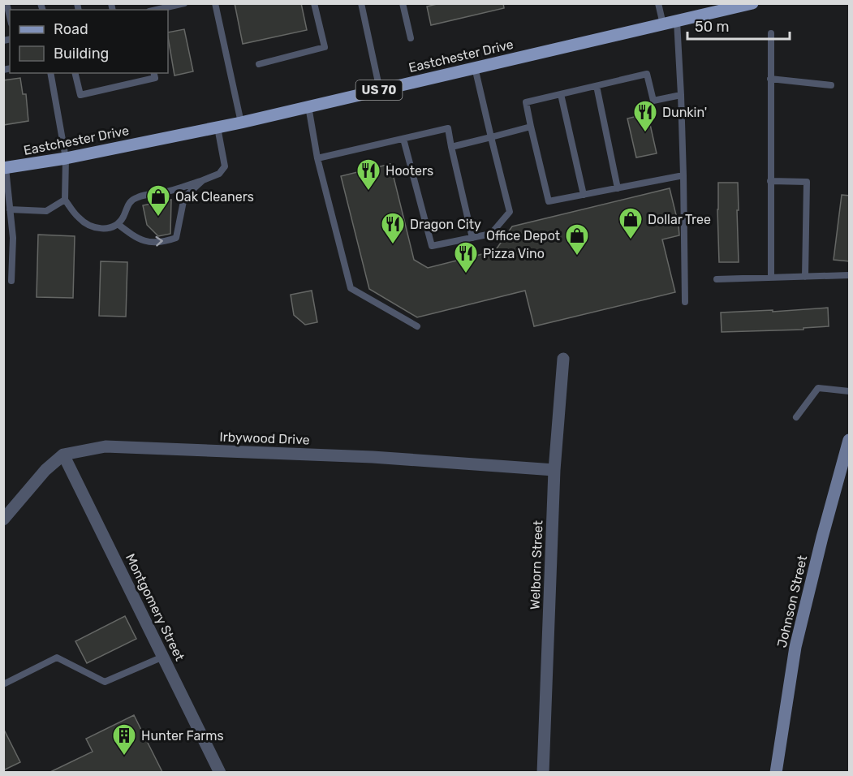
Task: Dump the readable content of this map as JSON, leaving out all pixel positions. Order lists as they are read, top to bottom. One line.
{"streets":{"main road":["Eastchester Drive","US 70"],"street":["Irbywood Drive","Welborn Street","Johnson Street","Montgomery Street"]},"crossings":[["Irbywood Drive","Welborn Street"],["Irbywood Drive","Montgomery Street"]],"places":{"restaurant":["Dunkin'","Hooters","Dragon City","Pizza Vino"],"shop":["Oak Cleaners","Dollar Tree","Office Depot"],"building":["Hunter Farms"]},"legend":["Road","Building"],"scale_bar":"50 m"}
